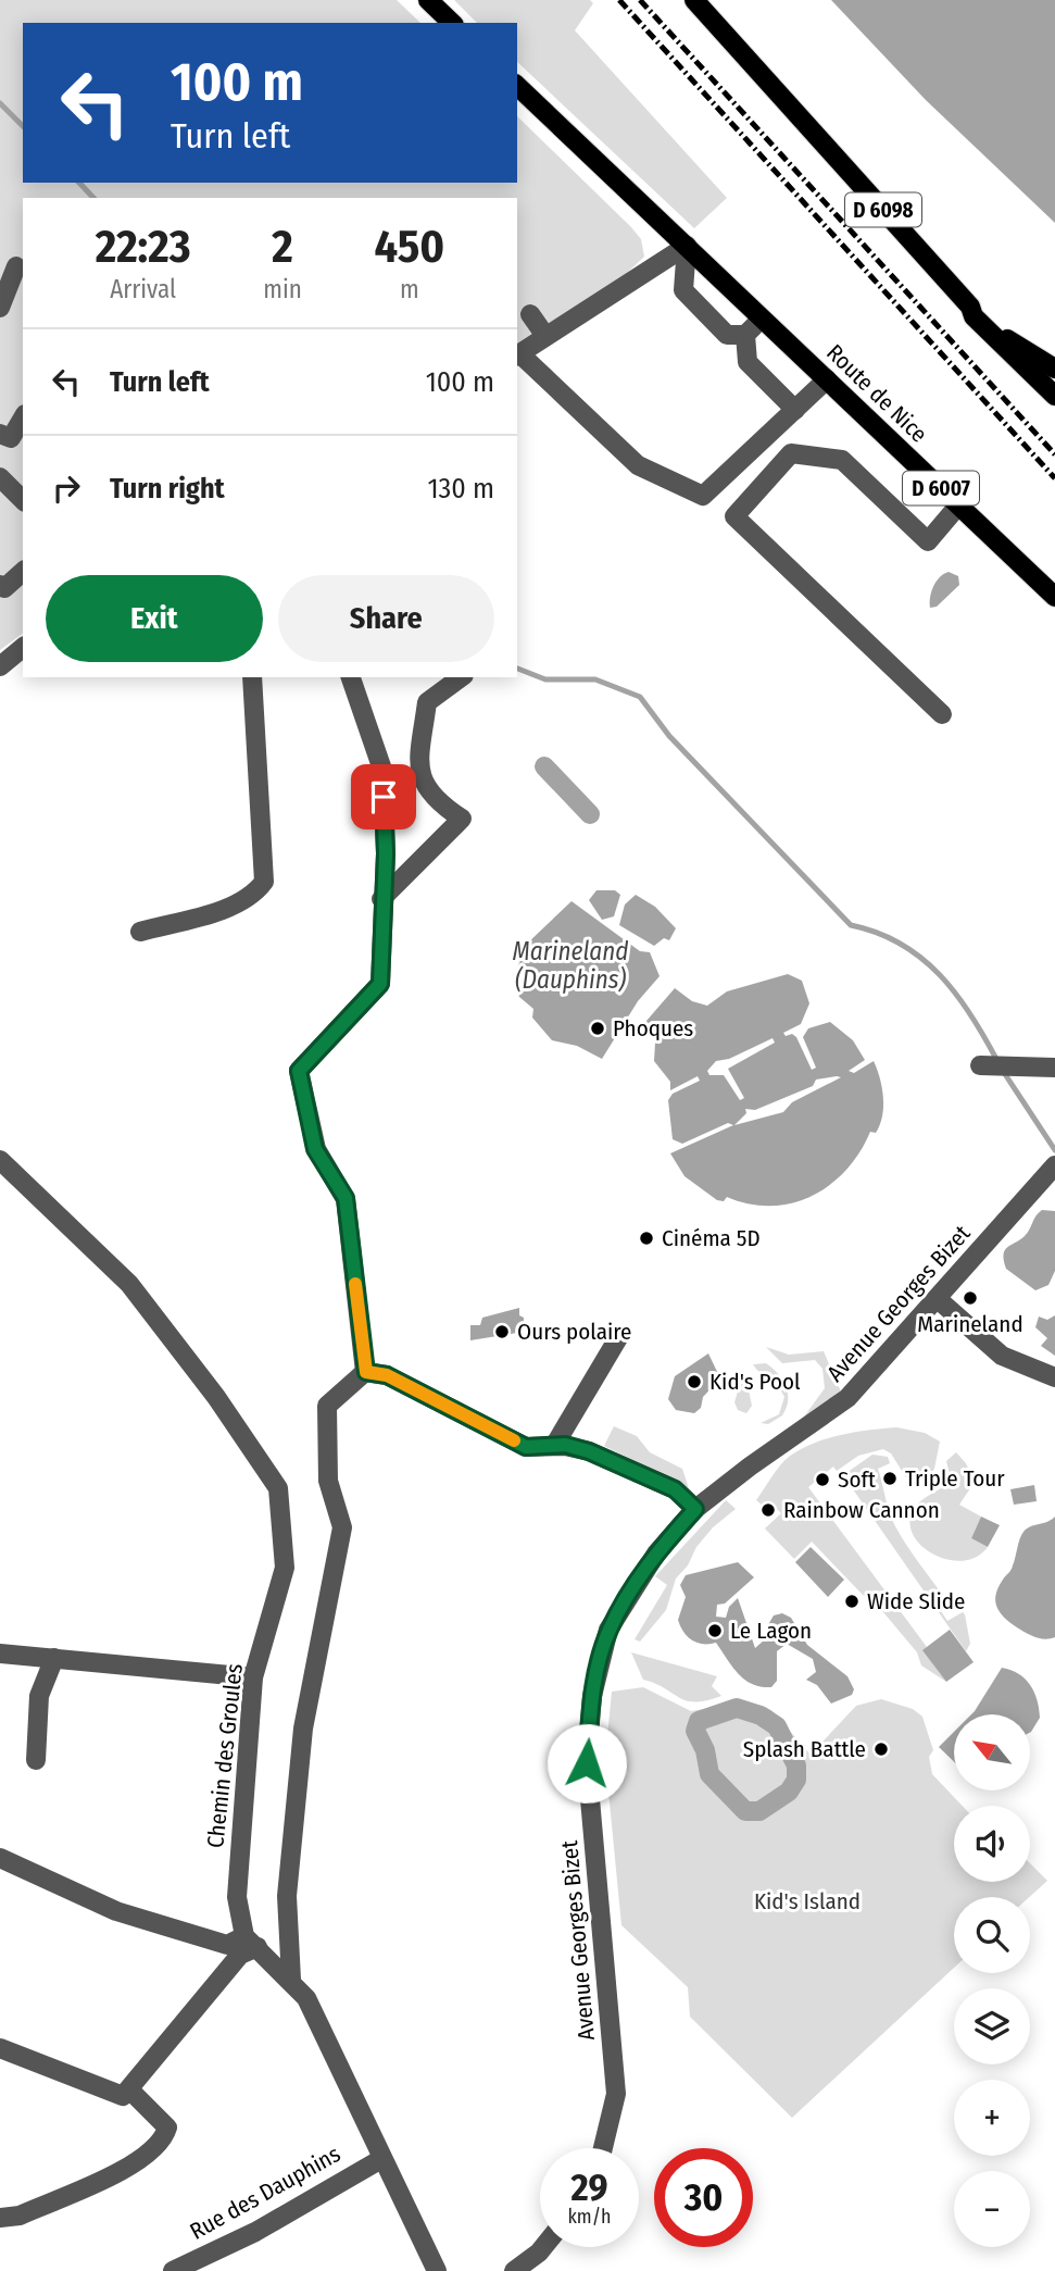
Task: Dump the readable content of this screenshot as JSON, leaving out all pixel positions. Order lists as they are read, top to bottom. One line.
{"streets":{"main road":["D 6098","Route de Nice","D 6007"],"street":["Avenue Georges Bizet","Chemin des Groules","Rue des Dauphins"]},"crossings":[["Route de Nice","D 6007"]],"water":["Marineland (Dauphins)"],"parks":["Kid's Island"],"places":["Phoques","Cinéma 5D","Marineland","Ours polaire","Kid's Pool","Triple Tour","Soft","Rainbow Cannon","Wide Slide","Le Lagon","Splash Battle"],"north":"top left","page":{"turn":["100 m","Turn left"],"eta":["22:23","Arrival","2","min","450","m"],"list":[{"name":"Turn left","value":"100 m"},{"name":"Turn right","value":"130 m"}],"buttons":["Exit","Share"],"map_buttons":["+","−"],"speed":"29 km/h","limit":"30"}}
